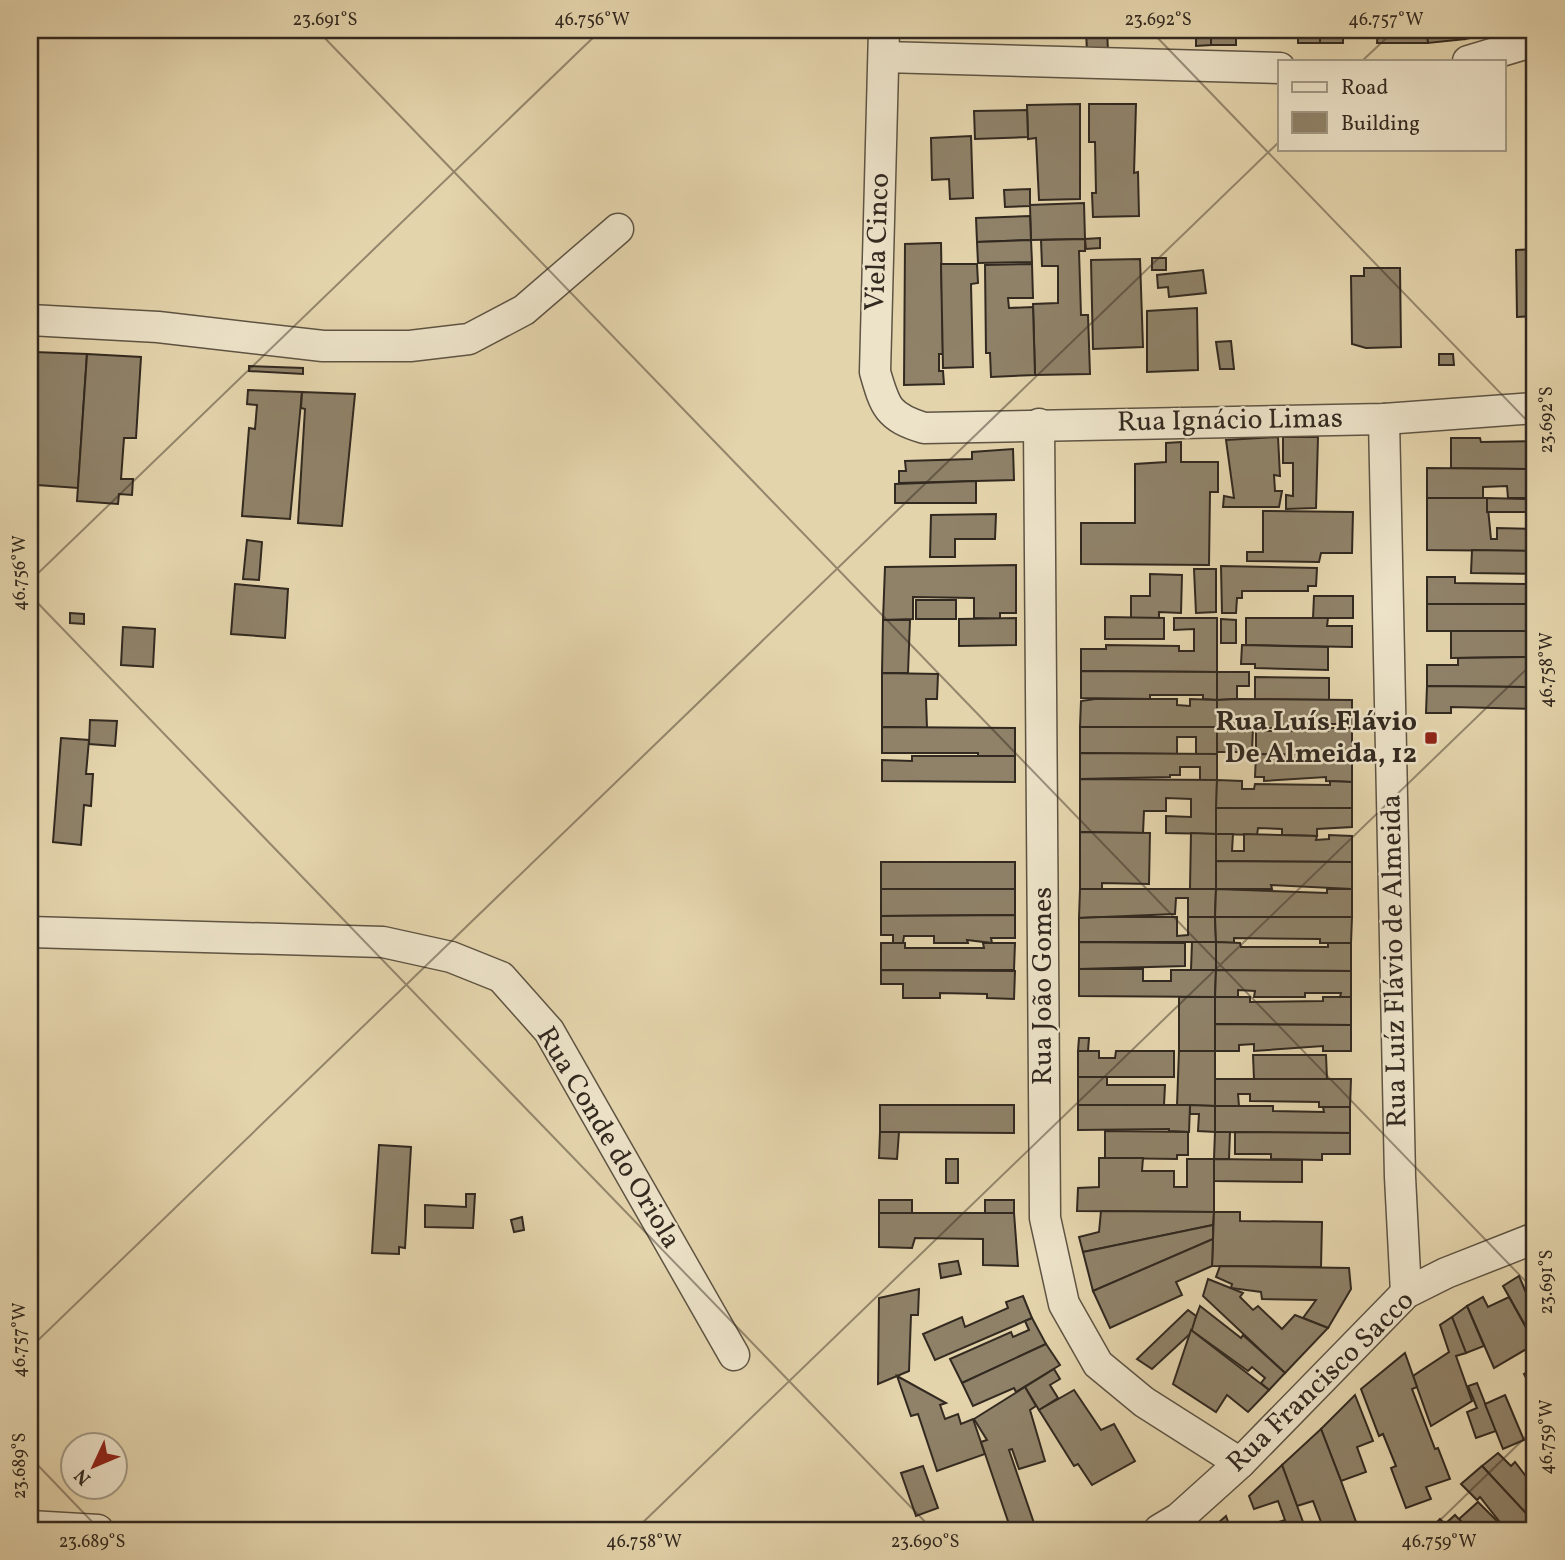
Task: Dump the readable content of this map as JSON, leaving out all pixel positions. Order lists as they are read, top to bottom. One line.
{"streets":{"street":["Viela Cinco","Rua Ignácio Limas","Rua Luíz Flávio de Almeida","Rua João Gomes","Rua Conde do Oriola","Rua Francisco Sacco"]},"crossings":[["Viela Cinco","Rua Ignácio Limas"],["Rua Ignácio Limas","Rua Luíz Flávio de Almeida"],["Rua Ignácio Limas","Rua João Gomes"],["Rua Luíz Flávio de Almeida","Rua Francisco Sacco"],["Rua João Gomes","Rua Francisco Sacco"]],"places":{"transit":["Rua Luís Flávio De Almeida, 12"]},"legend":["Road","Building"],"north":"bottom left","coordinates":["23.691°S","46.756°W","23.692°S","46.757°W","46.758°W","46.759°W","23.689°S","23.690°S"]}
